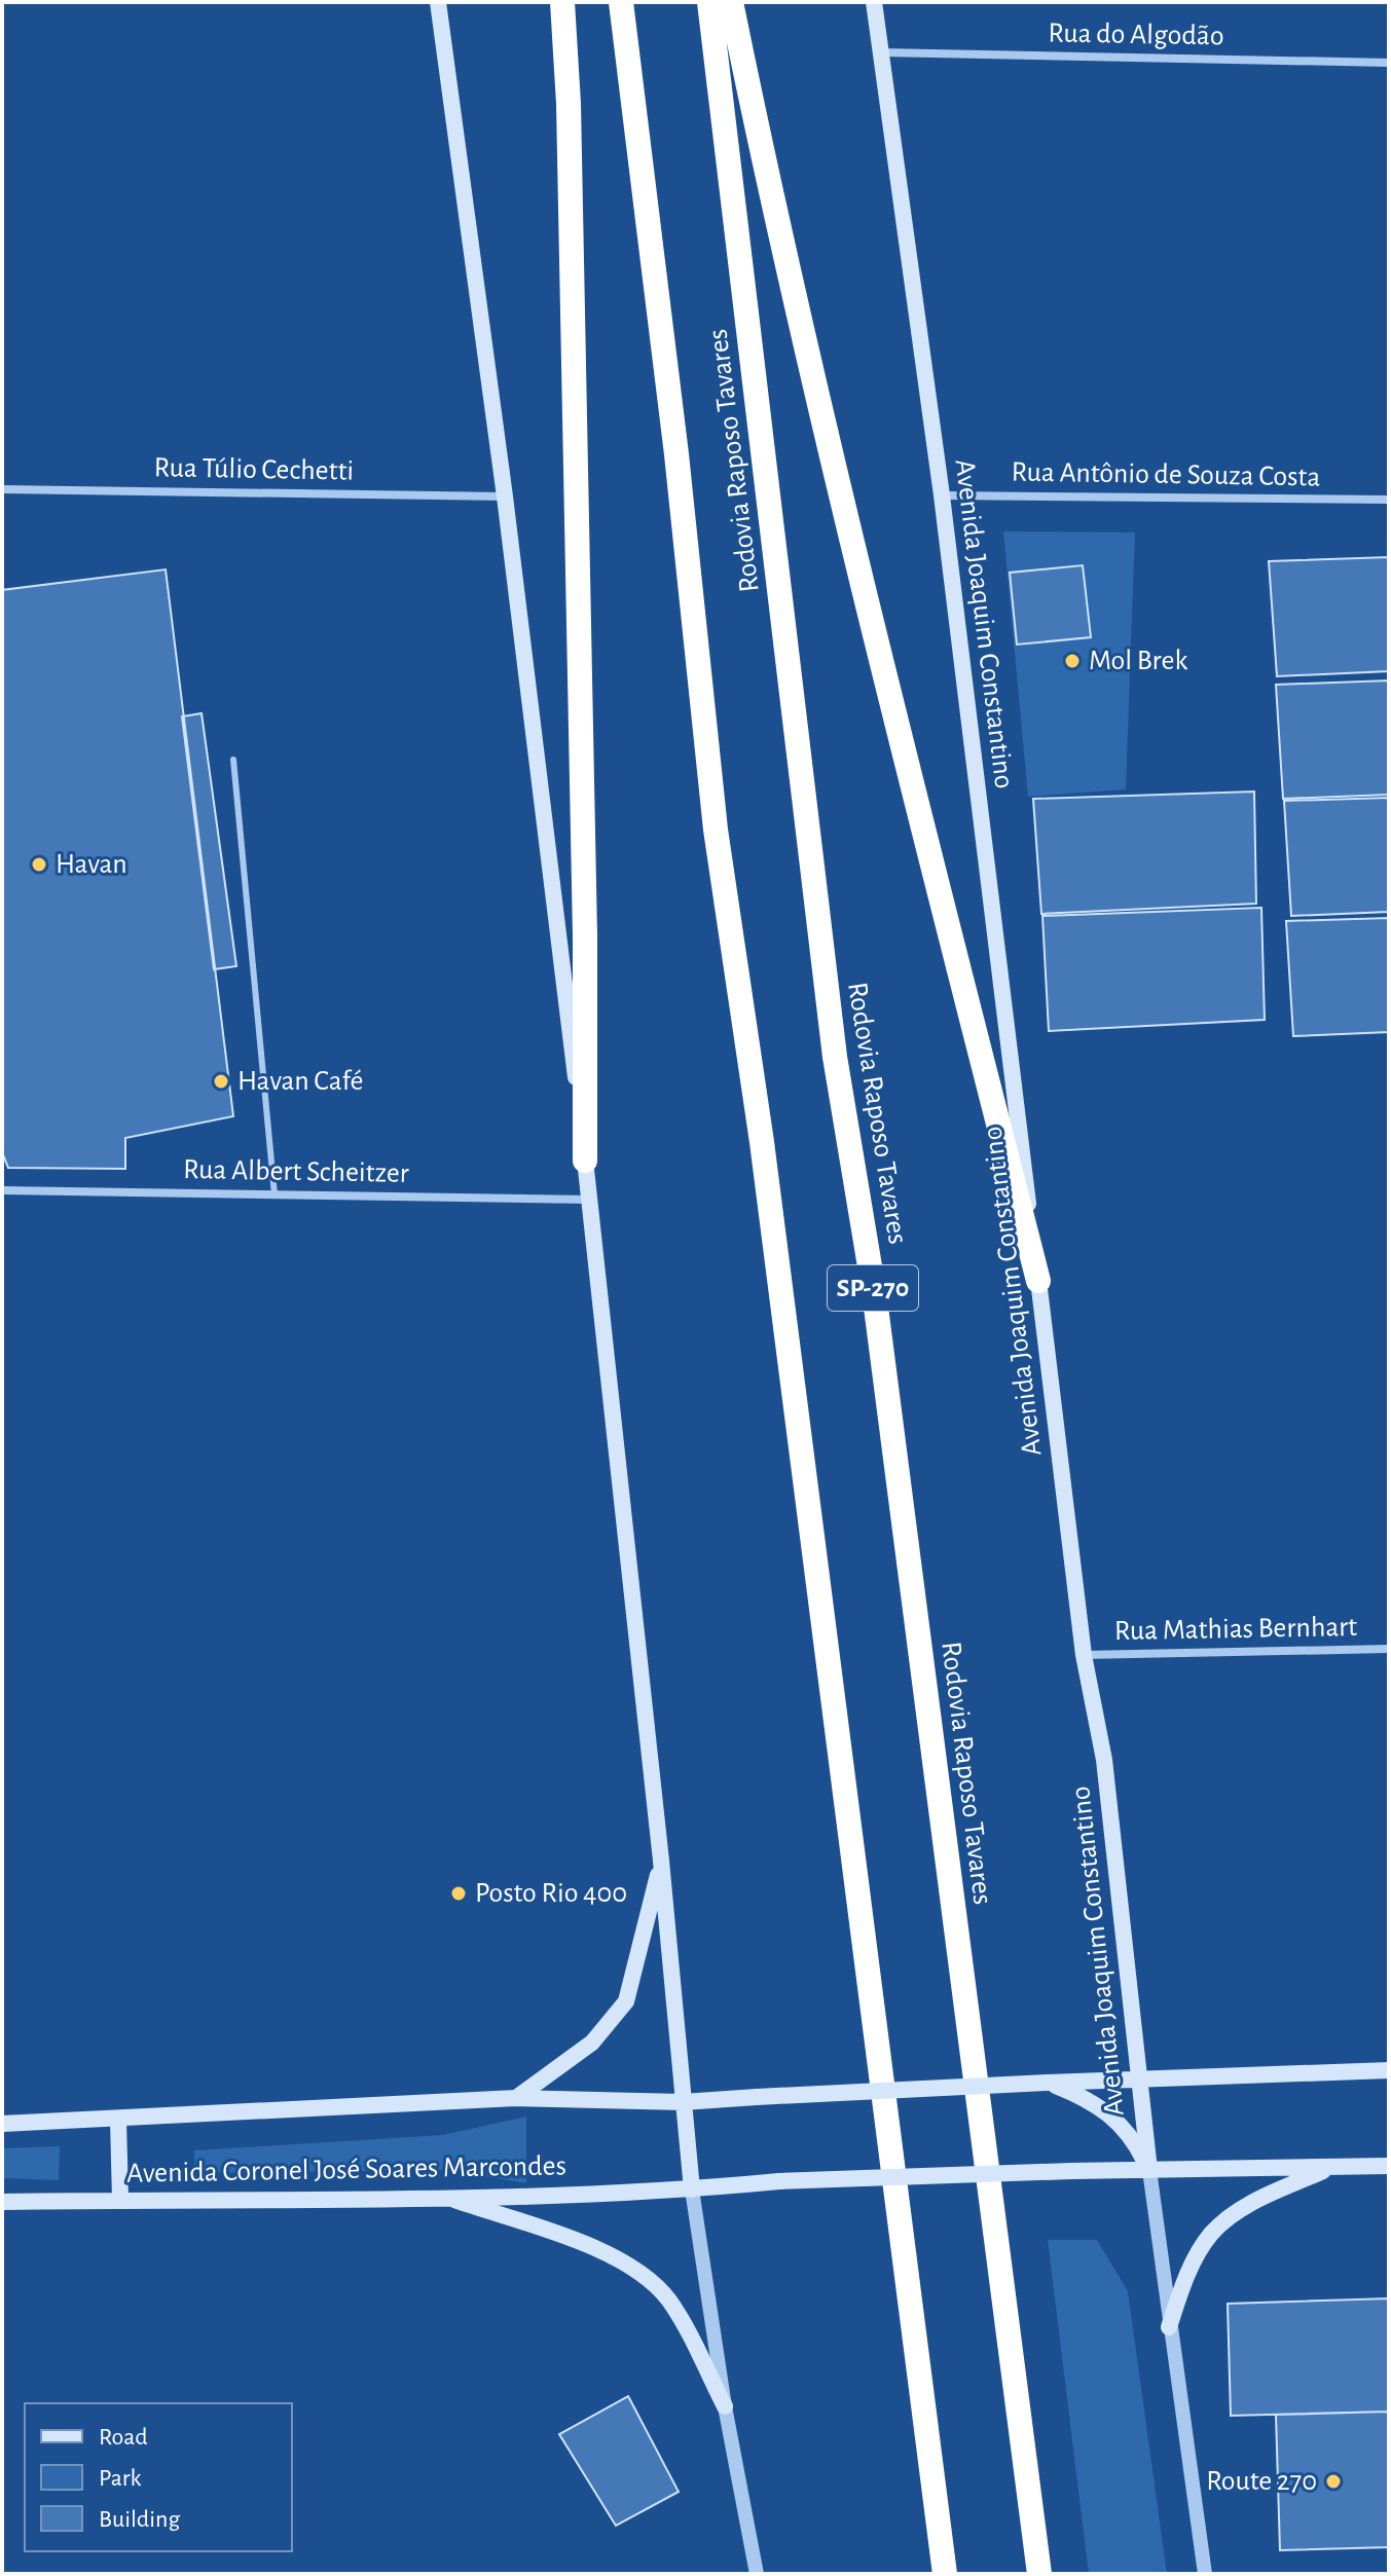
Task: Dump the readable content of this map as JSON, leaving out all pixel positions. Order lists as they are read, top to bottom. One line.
{"streets":{"highway":["Rodovia Raposo Tavares","SP-270"],"main road":["Avenida Joaquim Constantino","Avenida Coronel José Soares Marcondes"],"street":["Rua do Algodão","Rua Túlio Cechetti","Rua Antônio de Souza Costa","Rua Albert Scheitzer","Rua Mathias Bernhart"]},"crossings":[["Rua do Algodão","Avenida Joaquim Constantino"],["Rua Antônio de Souza Costa","Avenida Joaquim Constantino"],["Avenida Joaquim Constantino","Rua Mathias Bernhart"],["Avenida Joaquim Constantino","Avenida Coronel José Soares Marcondes"]],"places":["Mol Brek","Havan","Havan Café","Posto Rio 400","Route 270"],"legend":["Road","Park","Building"]}
